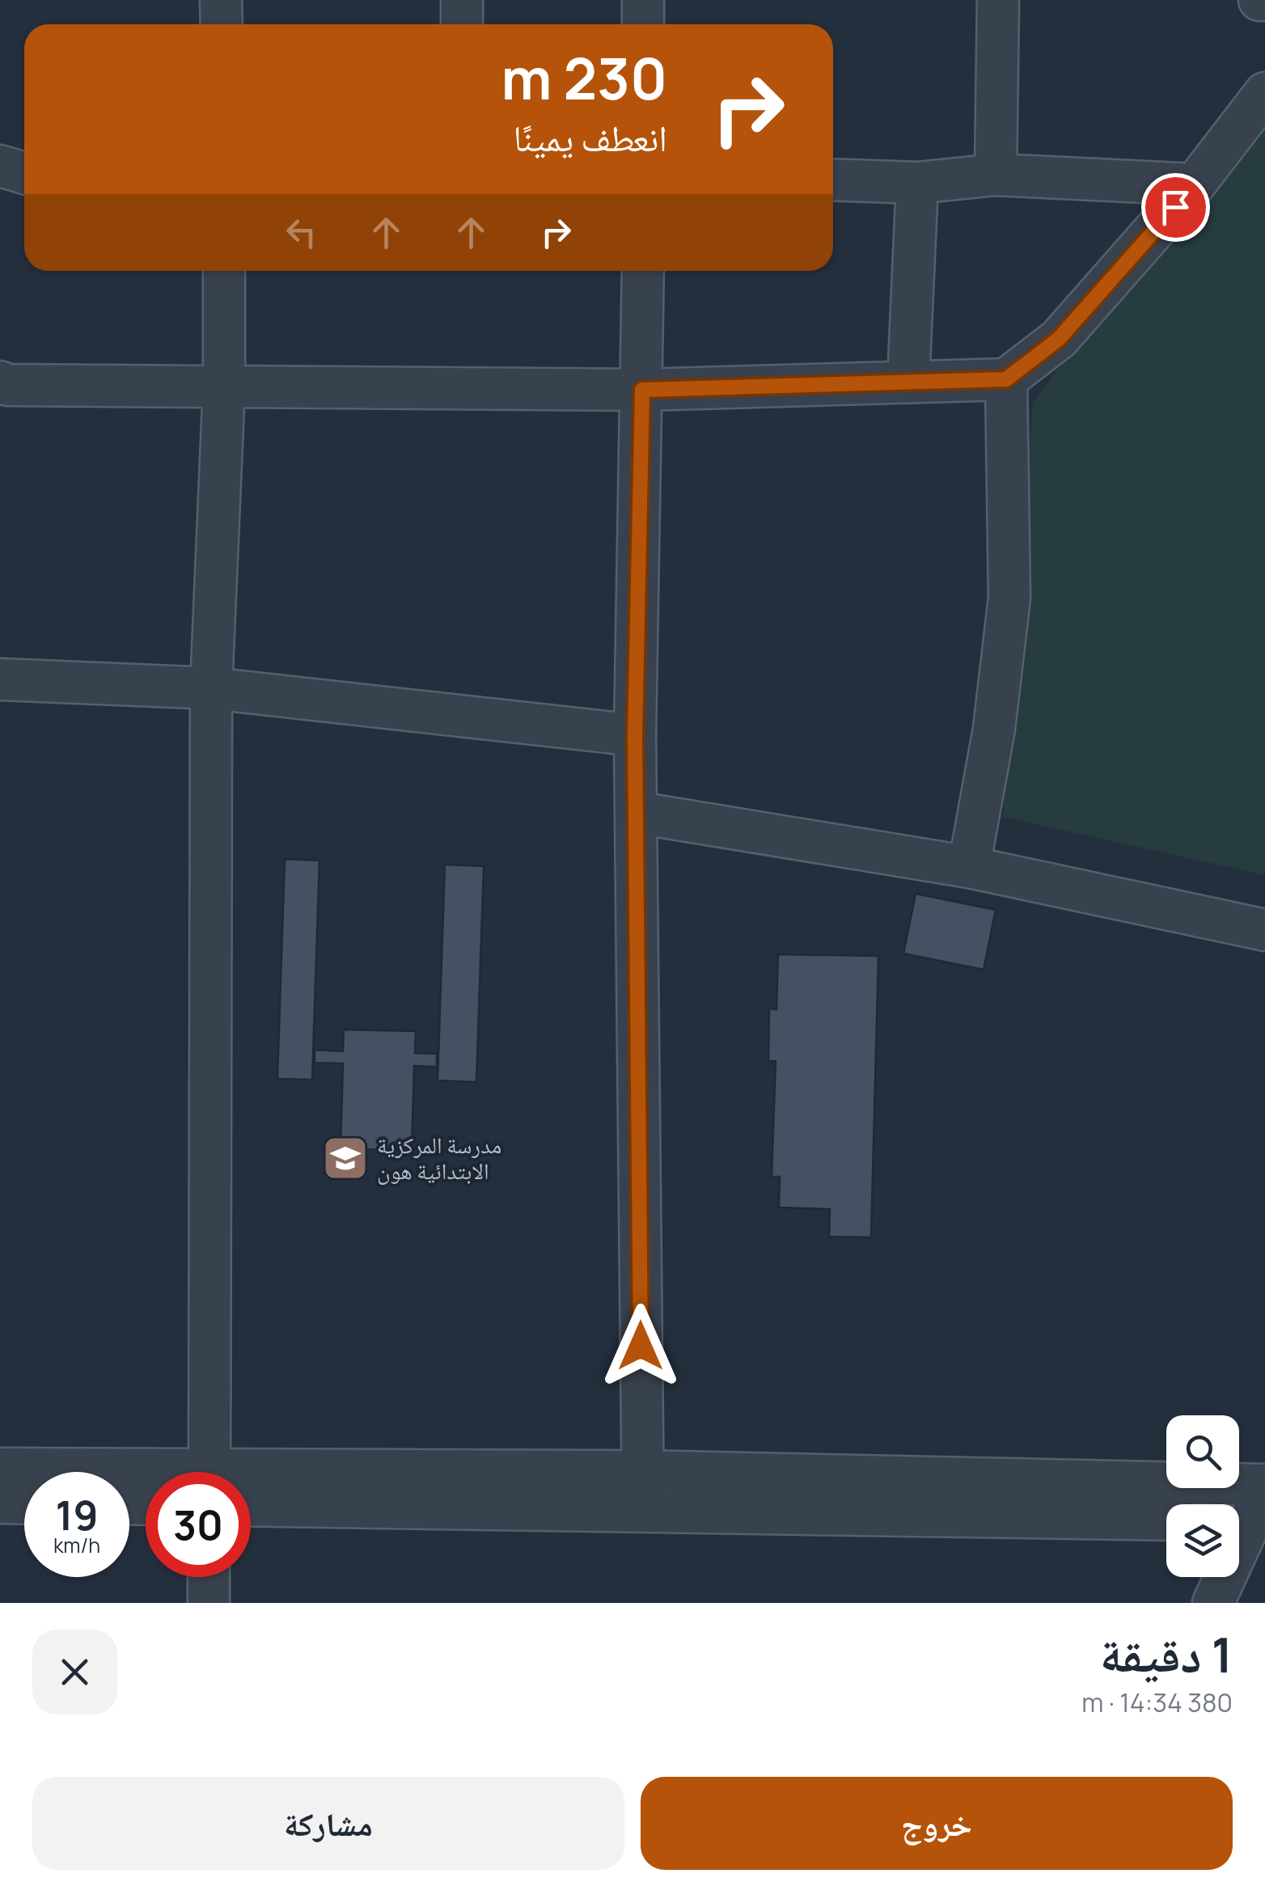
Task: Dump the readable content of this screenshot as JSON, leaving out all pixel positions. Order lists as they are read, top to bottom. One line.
{"places":{"school or university":["مدرسة المركزية الابتدائية هون"]},"page":{"turn":["230 m","انعطف يمينًا"],"speed":"19 km/h","limit":"30","heading":["1 دقيقة","380 m · 14:34"],"buttons":["خروج","مشاركة"]}}
